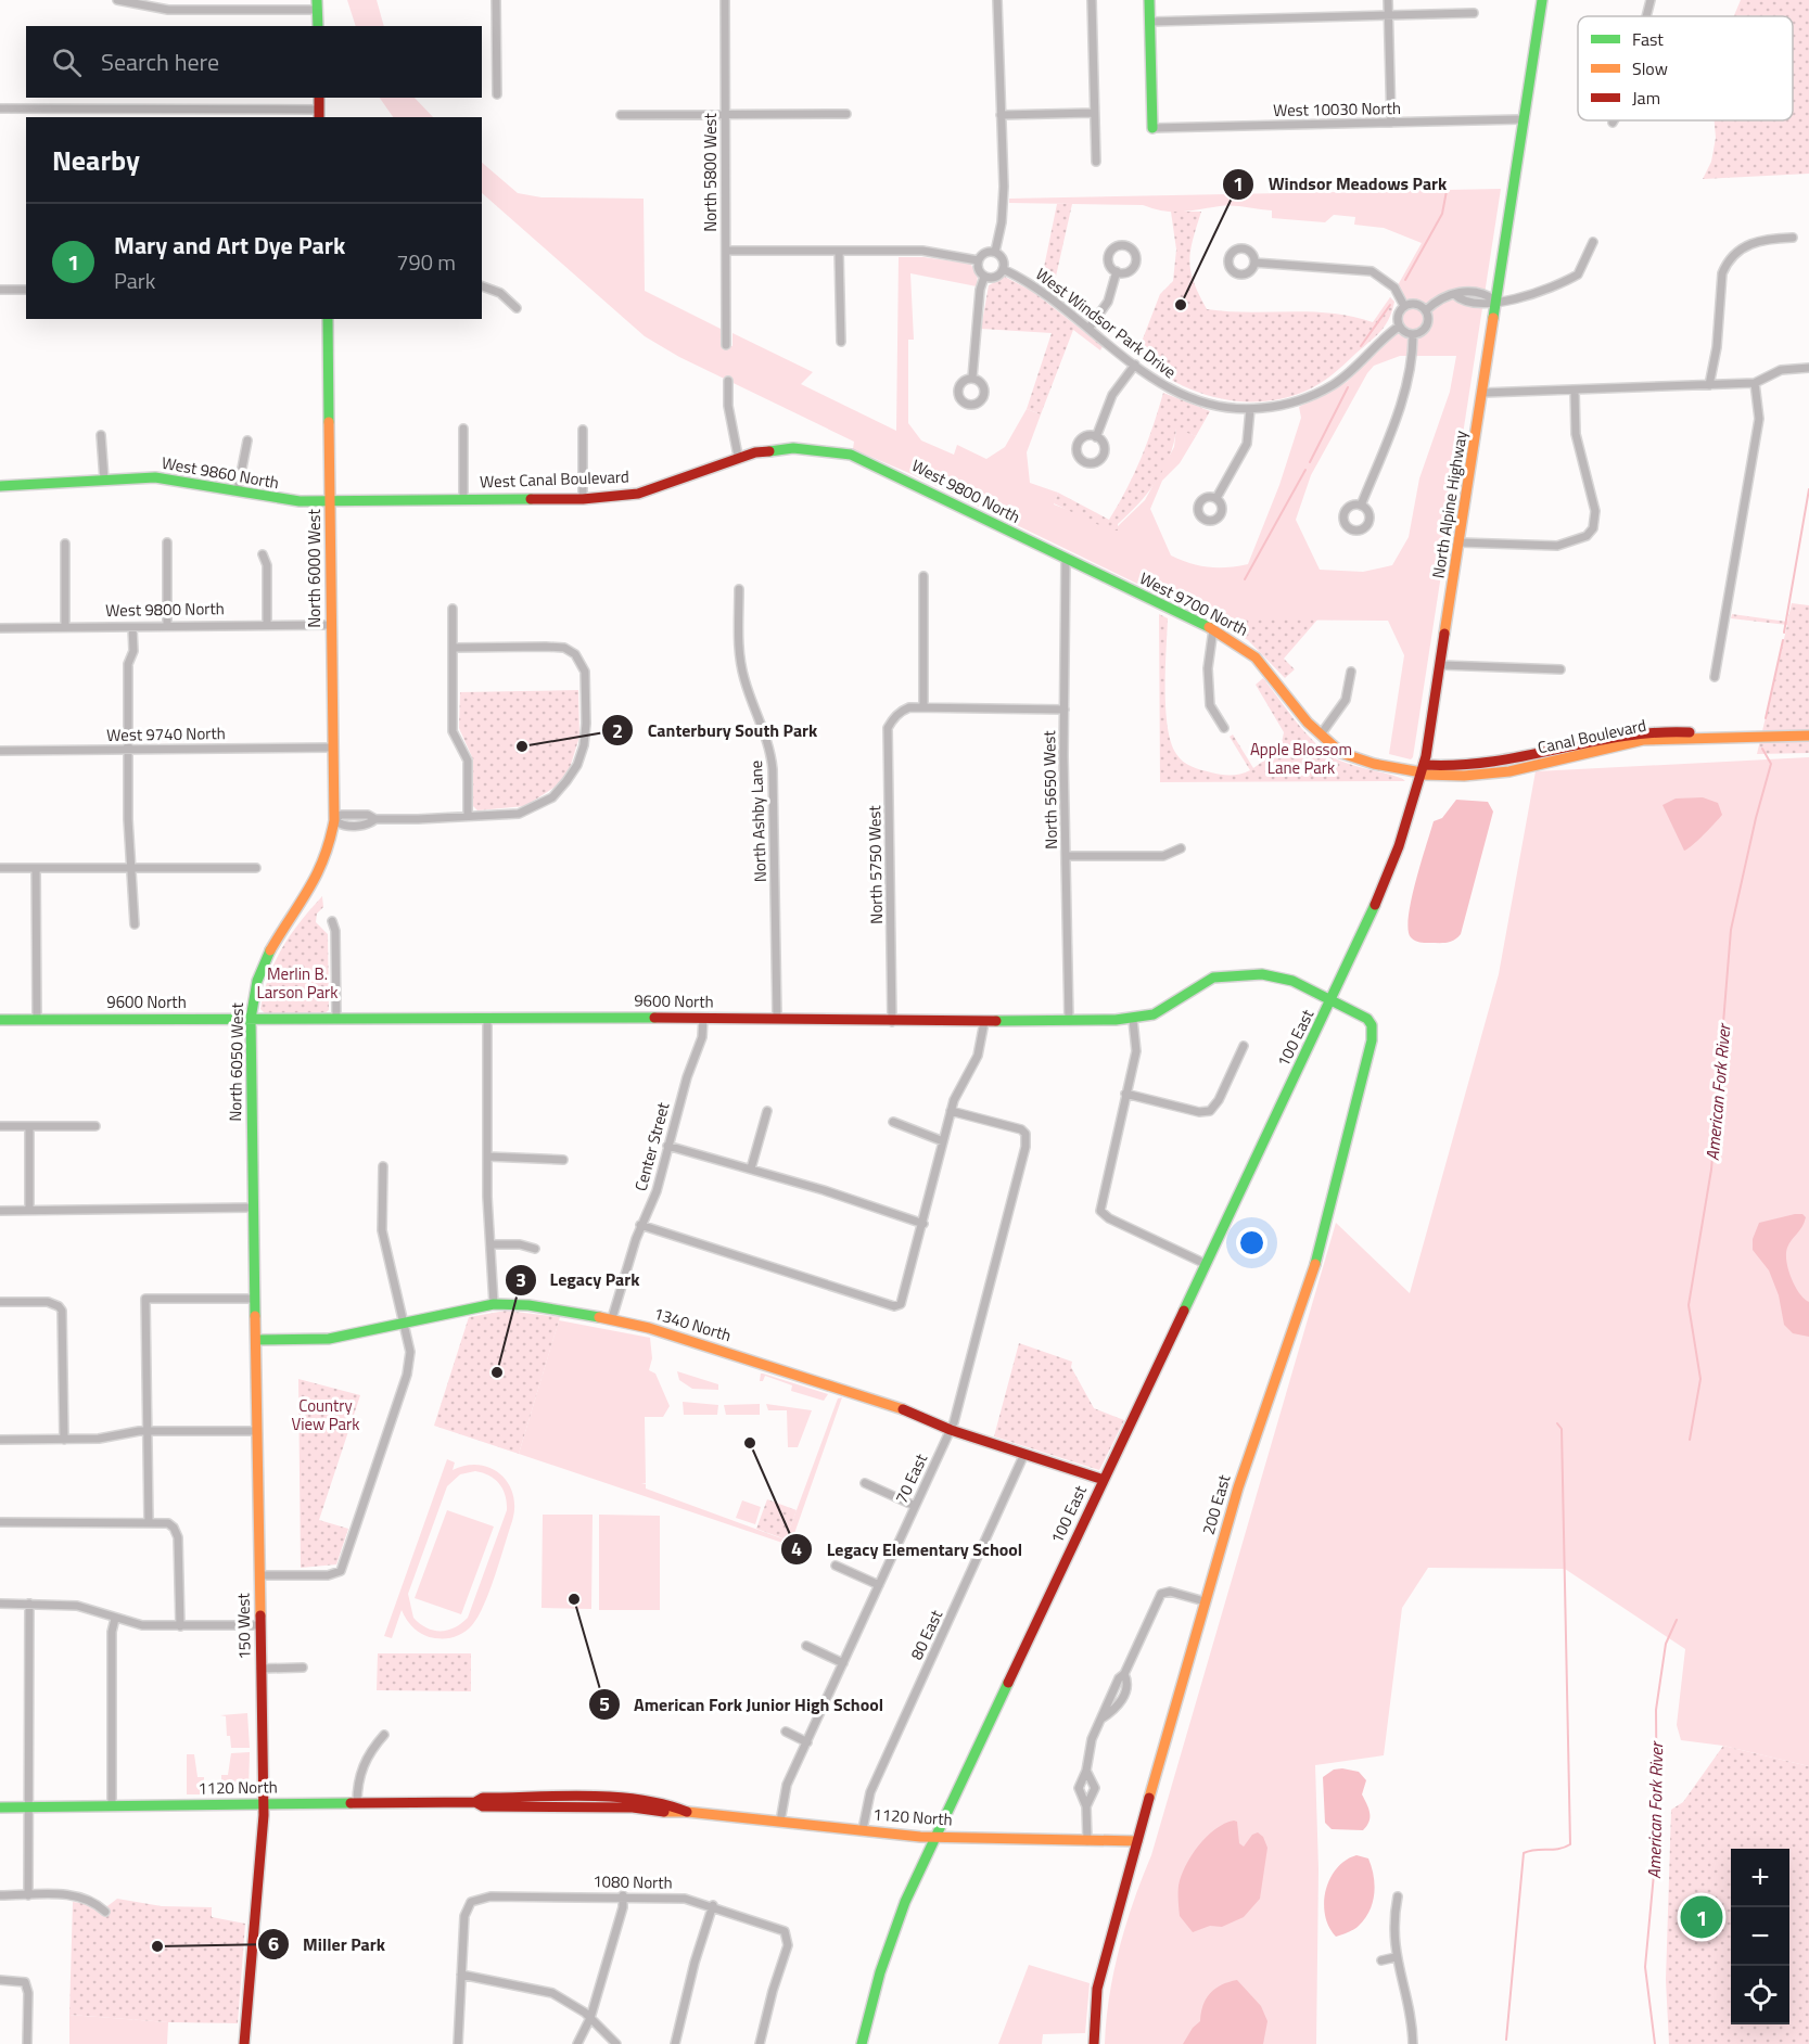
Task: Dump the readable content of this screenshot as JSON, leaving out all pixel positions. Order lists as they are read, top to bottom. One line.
{"streets":{"street":["West 10030 North","North 5800 West","West Windsor Park Drive","West 9860 North","West Canal Boulevard","West 9800 North","North Alpine Highway","North 6000 West","West 9700 North","West 9740 North","Canal Boulevard","North 5650 West","North Ashby Lane","North 5750 West","9600 North","100 East","North 6050 West","Center Street","1340 North","70 East","200 East","150 West","80 East","1120 North","1080 North"]},"crossings":[["West 10030 North","North Alpine Highway"],["West 9860 North","West Canal Boulevard"],["West 9860 North","North 6000 West"],["West Canal Boulevard","West 9800 North"],["West Canal Boulevard","North 6000 West"],["West 9800 North","North 6000 West"],["West 9800 North","West 9700 North"],["West 9800 North","North 5650 West"],["North Alpine Highway","West 9700 North"],["North Alpine Highway","Canal Boulevard"],["North Alpine Highway","9600 North"],["North Alpine Highway","100 East"],["North Alpine Highway","200 East"],["North 6000 West","West 9740 North"],["North 6000 West","North 6050 West"],["West 9700 North","Canal Boulevard"],["West 9700 North","North 5650 West"],["North 5650 West","9600 North"],["North Ashby Lane","9600 North"],["North 5750 West","9600 North"],["9600 North","100 East"],["9600 North","North 6050 West"],["9600 North","Center Street"],["9600 North","200 East"],["100 East","1340 North"],["100 East","200 East"],["100 East","1120 North"],["North 6050 West","150 West"],["Center Street","1340 North"],["1340 North","70 East"],["1340 North","150 West"],["1340 North","80 East"],["70 East","1120 North"],["200 East","1120 North"],["150 West","1120 North"],["80 East","1120 North"]],"water":["American Fork River"],"parks":["Apple Blossom Lane Park","Merlin B. Larson Park","Country View Park"],"places":["Windsor Meadows Park","Canterbury South Park","Legacy Park","Legacy Elementary School","American Fork Junior High School","Miller Park"],"legend":["Fast","Slow","Jam"],"page":{"search":"Search here","heading":"Nearby","list":[{"mark":"1","name":"Mary and Art Dye Park","note":"Park","value":"790 m"}],"map_buttons":["+","−"],"pins":"1"}}
